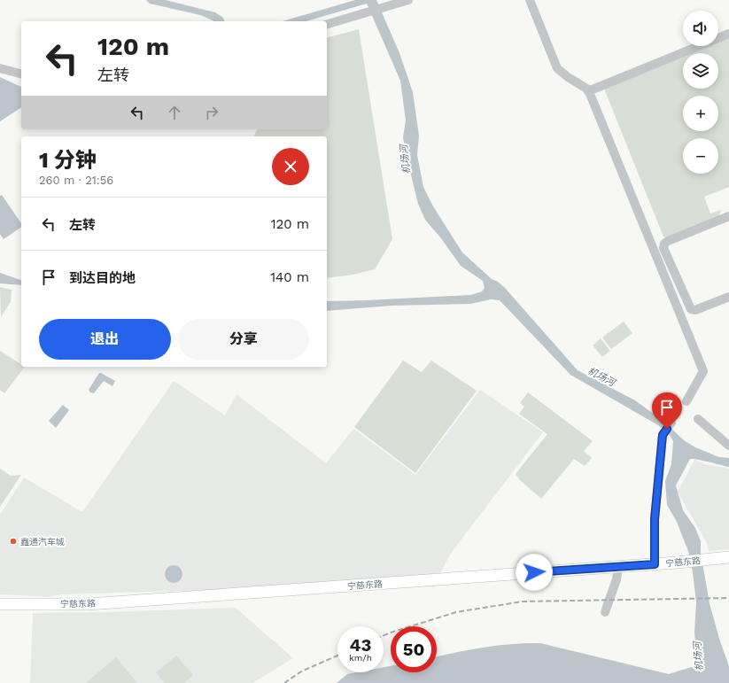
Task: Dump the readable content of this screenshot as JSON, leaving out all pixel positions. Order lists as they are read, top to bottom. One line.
{"streets":{"main road":["宁慈东路"]},"water":["机场河"],"places":["鑫通汽车城"],"page":{"map_buttons":["+","−"],"turn":["120 m","左转"],"heading":["1 分钟","260 m · 21:56"],"list":[{"name":"左转","value":"120 m"},{"name":"到达目的地","value":"140 m"}],"buttons":["退出","分享"],"speed":"43 km/h","limit":"50"}}
